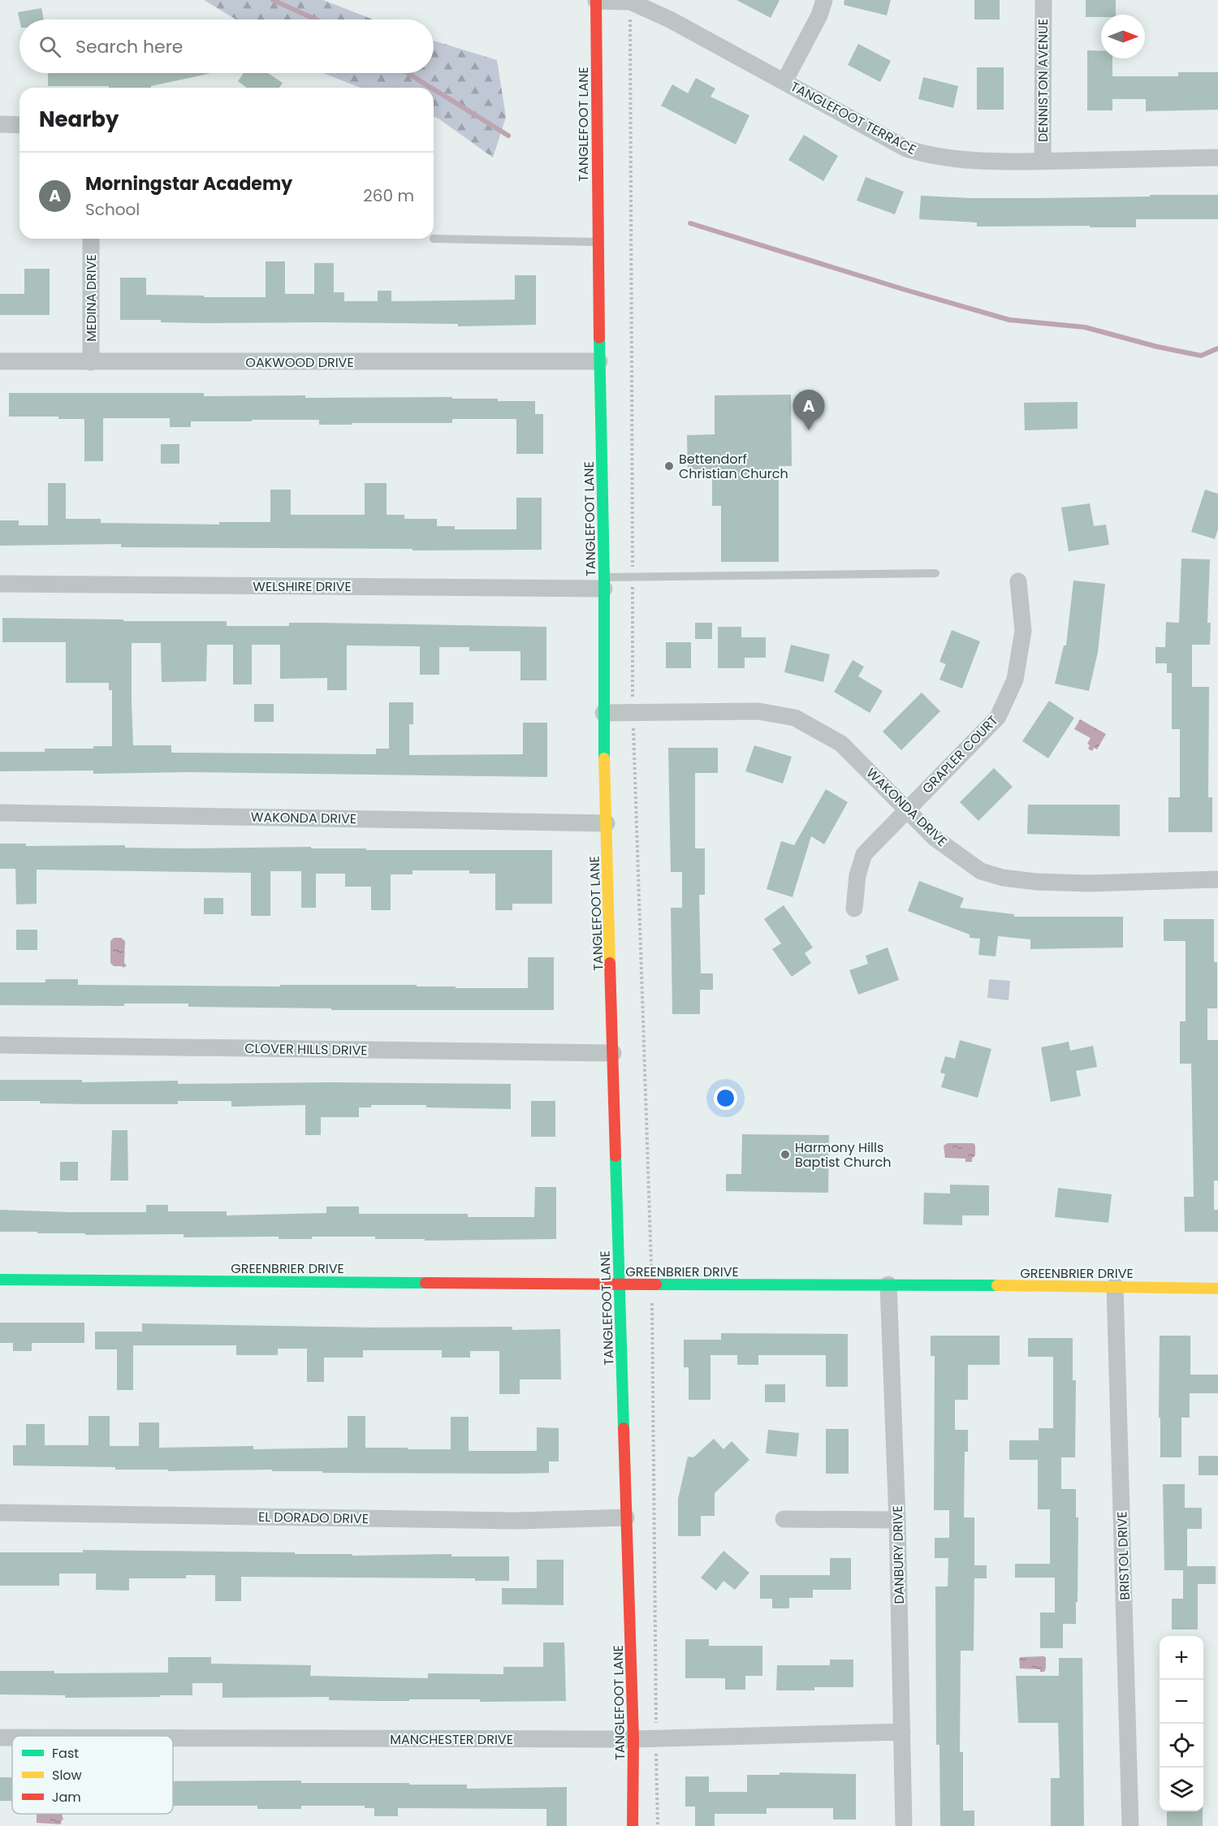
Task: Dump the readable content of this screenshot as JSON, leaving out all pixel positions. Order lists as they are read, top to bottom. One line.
{"streets":{"main road":["TANGLEFOOT LANE","GREENBRIER DRIVE"],"street":["DENNISTON AVENUE","TANGLEFOOT TERRACE","MEDINA DRIVE","OAKWOOD DRIVE","WELSHIRE DRIVE","GRAPLER COURT","WAKONDA DRIVE","CLOVER HILLS DRIVE","EL DORADO DRIVE","DANBURY DRIVE","BRISTOL DRIVE","MANCHESTER DRIVE"]},"crossings":[["DENNISTON AVENUE","TANGLEFOOT TERRACE"],["TANGLEFOOT TERRACE","TANGLEFOOT LANE"],["TANGLEFOOT LANE","OAKWOOD DRIVE"],["TANGLEFOOT LANE","WELSHIRE DRIVE"],["TANGLEFOOT LANE","WAKONDA DRIVE"],["TANGLEFOOT LANE","CLOVER HILLS DRIVE"],["TANGLEFOOT LANE","GREENBRIER DRIVE"],["TANGLEFOOT LANE","EL DORADO DRIVE"],["TANGLEFOOT LANE","MANCHESTER DRIVE"],["MEDINA DRIVE","OAKWOOD DRIVE"],["GRAPLER COURT","WAKONDA DRIVE"],["GREENBRIER DRIVE","DANBURY DRIVE"],["GREENBRIER DRIVE","BRISTOL DRIVE"],["DANBURY DRIVE","MANCHESTER DRIVE"]],"places":["Bettendorf Christian Church","Harmony Hills Baptist Church"],"legend":["Fast","Slow","Jam"],"north":"right","page":{"search":"Search here","heading":"Nearby","list":[{"mark":"A","name":"Morningstar Academy","note":"School","value":"260 m"}],"pins":"A","map_buttons":["+","−"]}}
